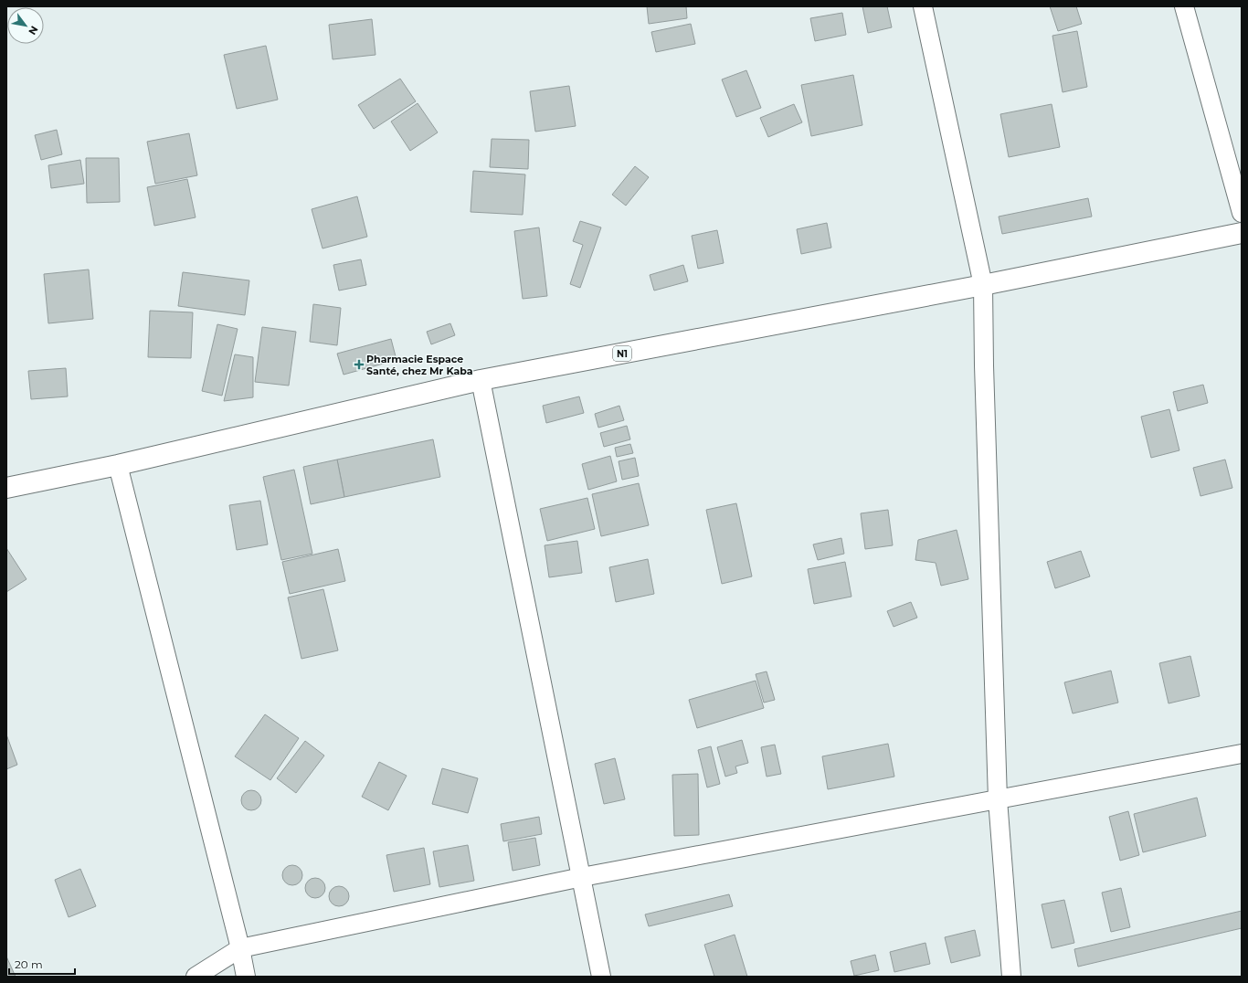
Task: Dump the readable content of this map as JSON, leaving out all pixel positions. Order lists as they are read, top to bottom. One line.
{"streets":{"highway":["N1"]},"places":{"health":["Pharmacie Espace Santé, chez Mr Kaba"]},"scale_bar":"20 m","north":"bottom right"}
